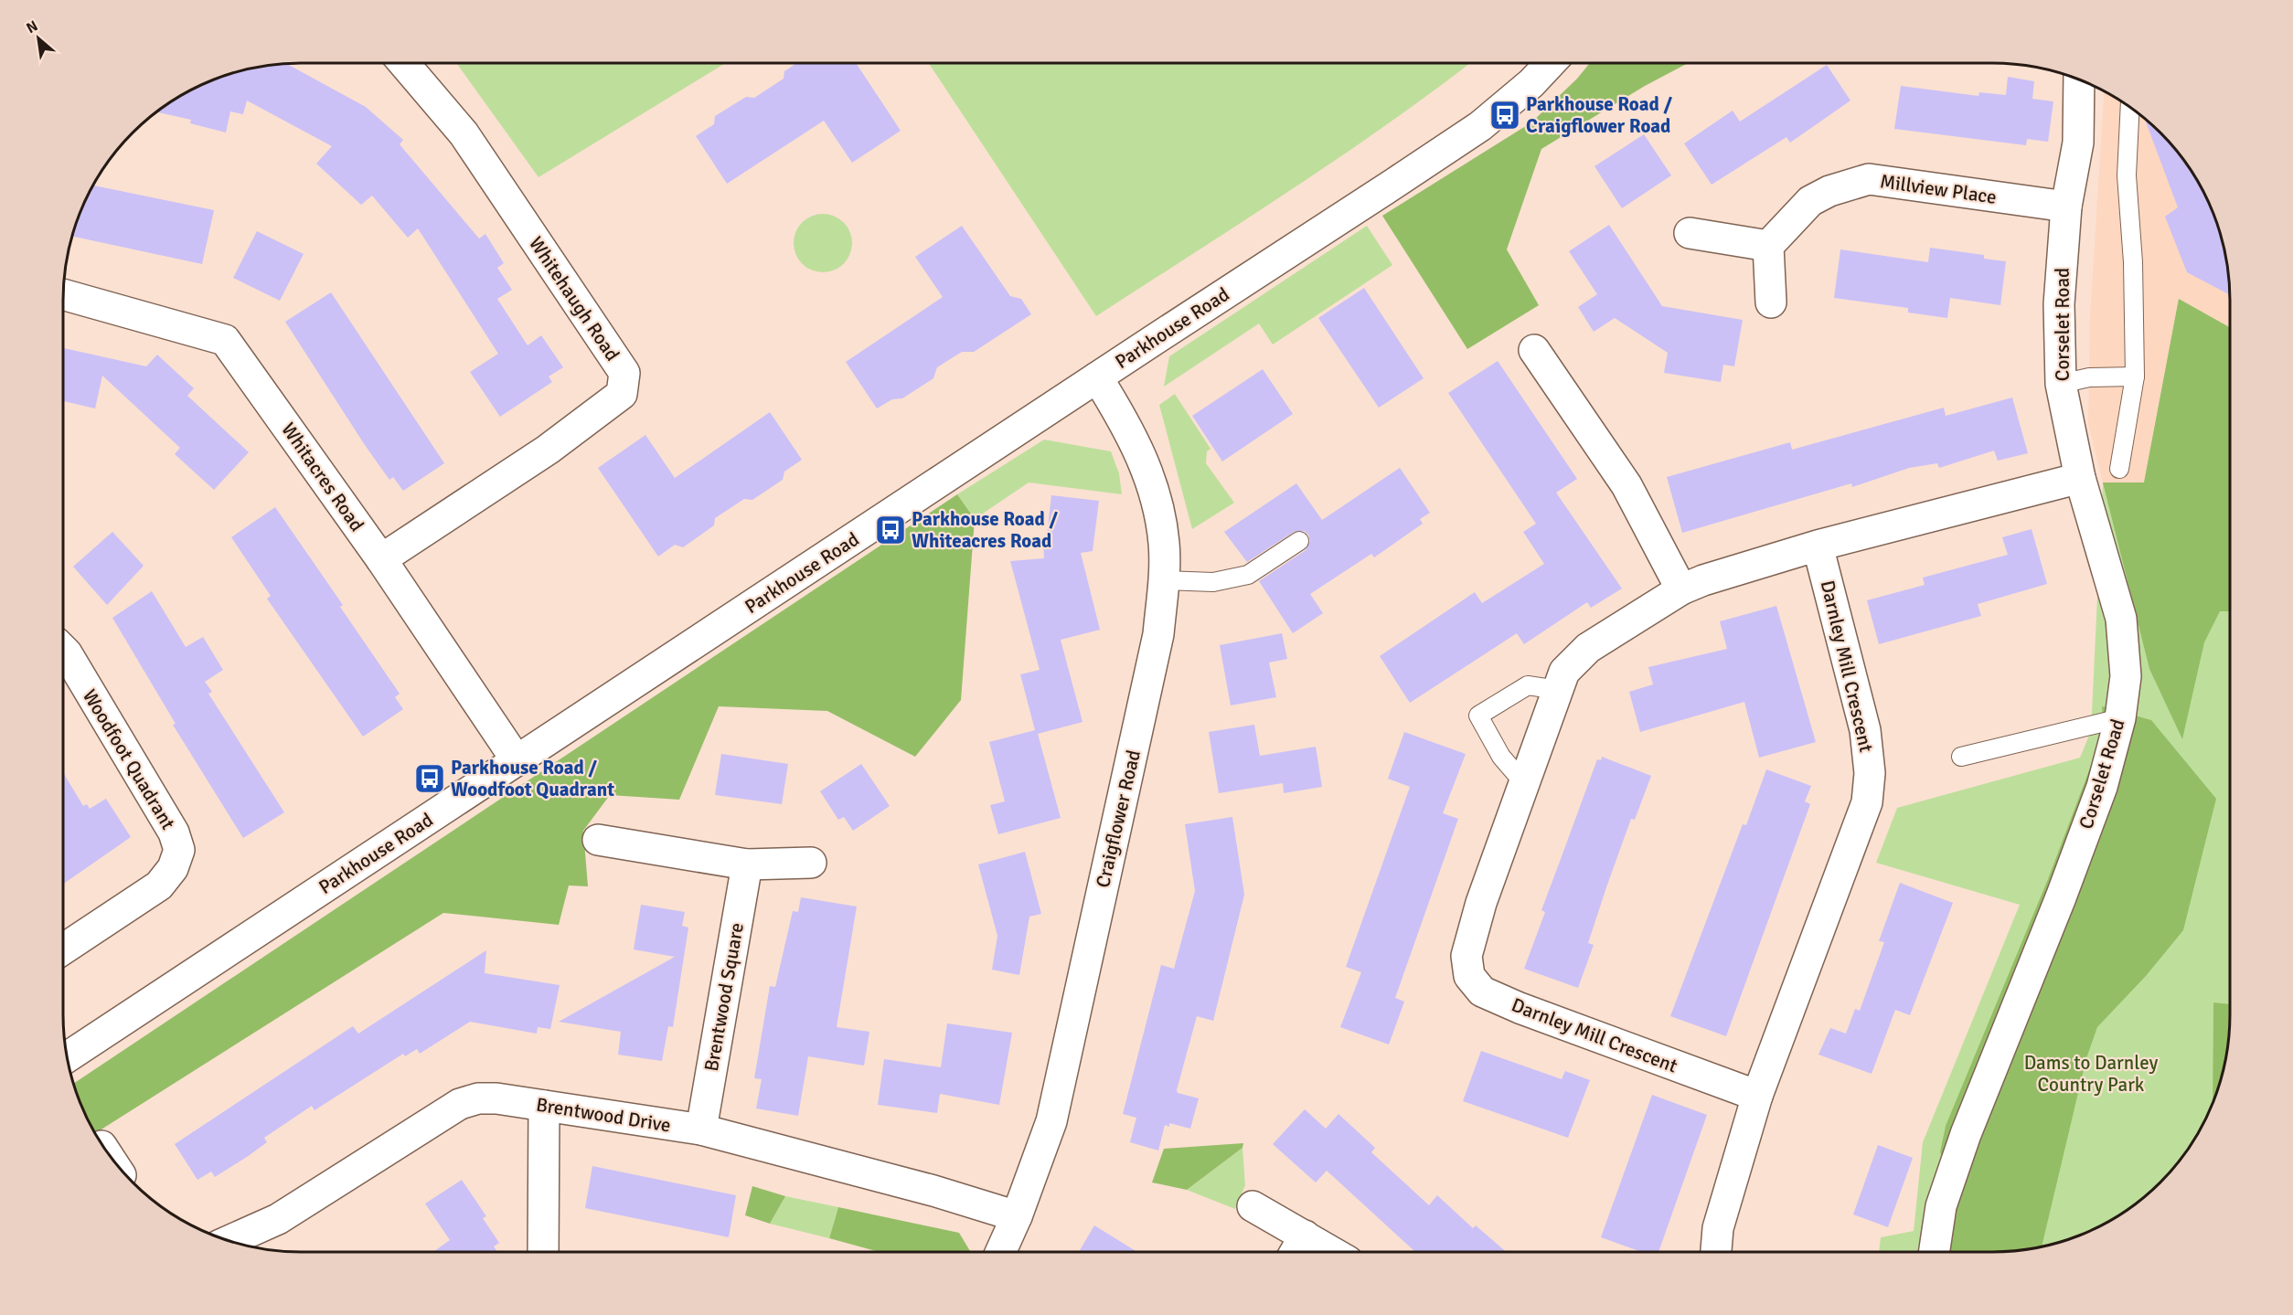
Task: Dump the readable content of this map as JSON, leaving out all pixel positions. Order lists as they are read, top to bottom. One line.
{"streets":{"street":["Millview Place","Whitehaugh Road","Corselet Road","Parkhouse Road","Whitacres Road","Darnley Mill Crescent","Woodfoot Quadrant","Craigflower Road","Brentwood Square","Brentwood Drive"]},"crossings":[["Millview Place","Corselet Road"],["Whitehaugh Road","Whitacres Road"],["Corselet Road","Darnley Mill Crescent"],["Parkhouse Road","Whitacres Road"],["Parkhouse Road","Craigflower Road"],["Craigflower Road","Brentwood Drive"],["Brentwood Square","Brentwood Drive"]],"parks":["Dams to Darnley Country Park"],"places":{"bus stop":["Parkhouse Road / Craigflower Road","Parkhouse Road / Whiteacres Road","Parkhouse Road / Woodfoot Quadrant"]},"north":"top left"}
